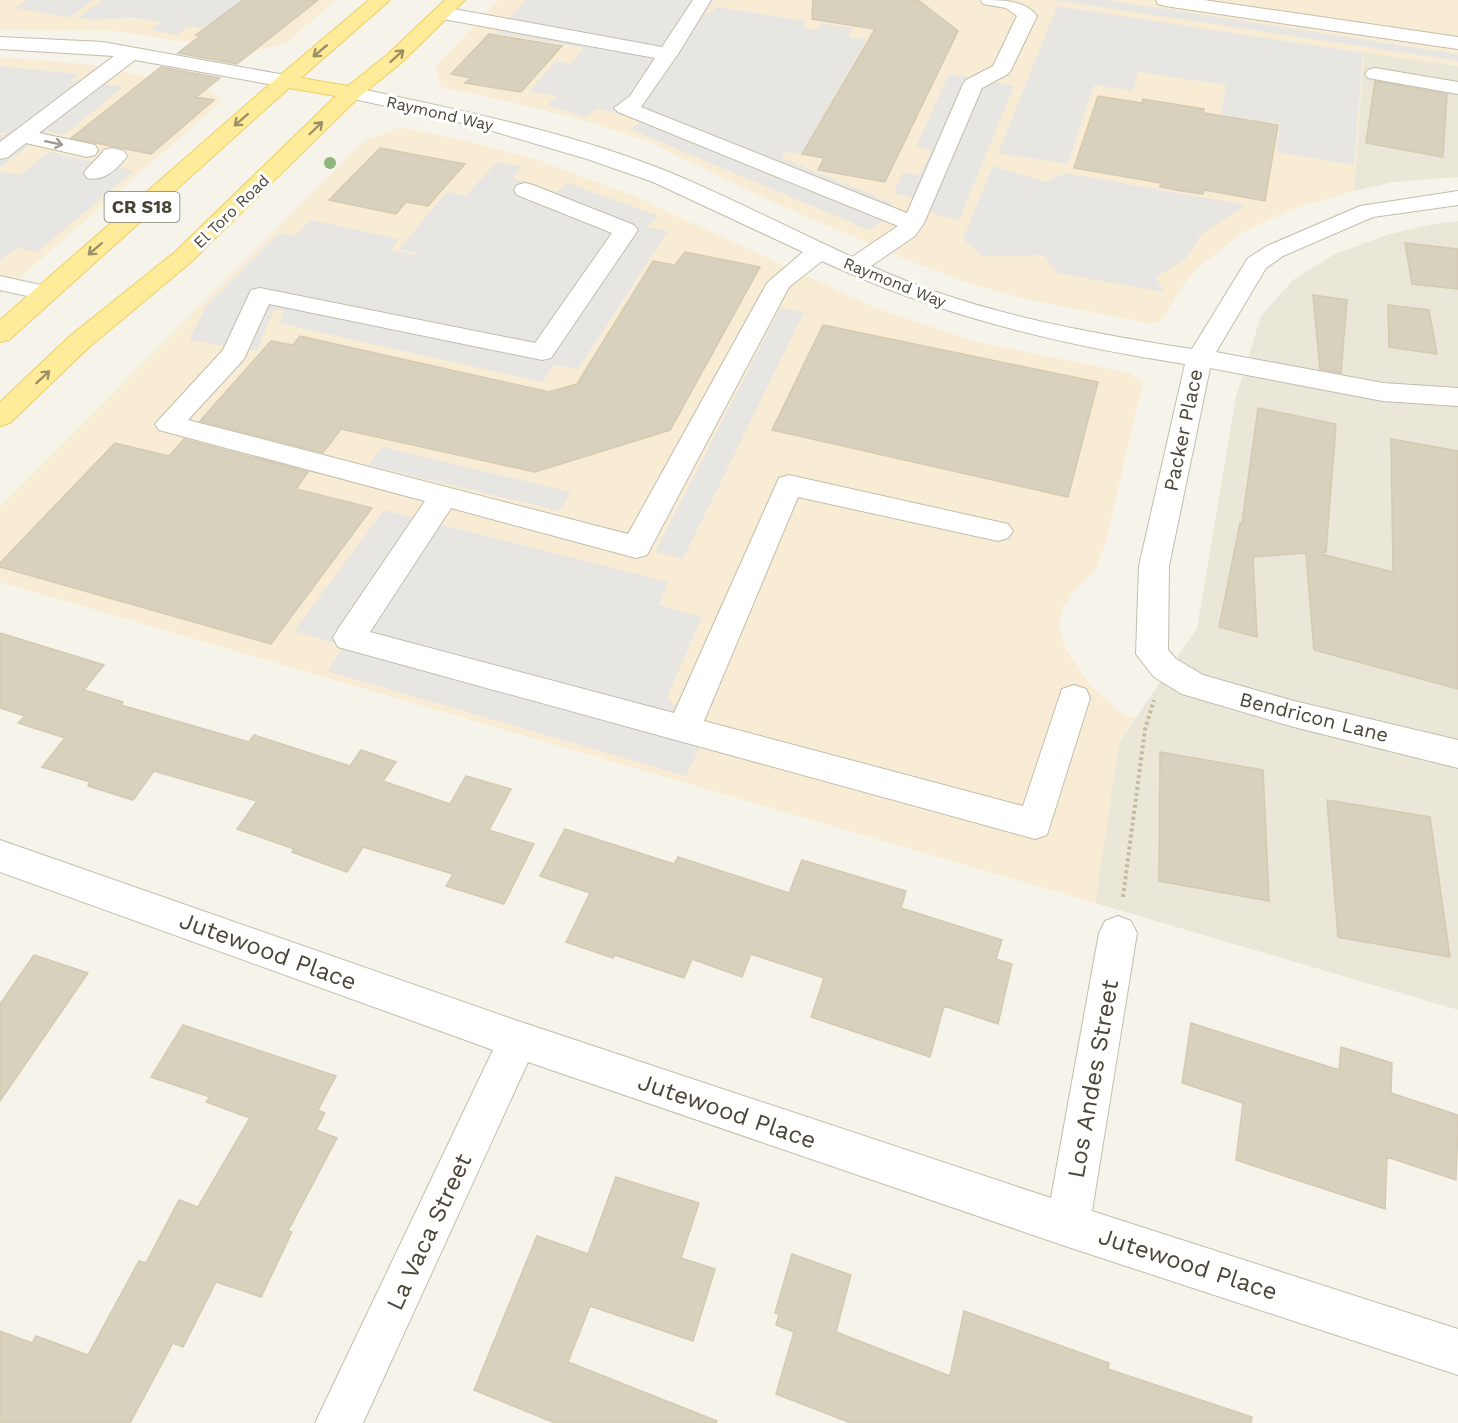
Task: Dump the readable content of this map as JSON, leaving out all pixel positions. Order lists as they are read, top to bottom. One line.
{"streets":{"main road":["CR S18","El Toro Road"],"street":["Raymond Way","Packer Place","Bendricon Lane","Jutewood Place","Los Andes Street","La Vaca Street"]},"crossings":[["Raymond Way","El Toro Road"],["Raymond Way","Packer Place"],["Packer Place","Bendricon Lane"],["Jutewood Place","Los Andes Street"],["Jutewood Place","La Vaca Street"]]}
